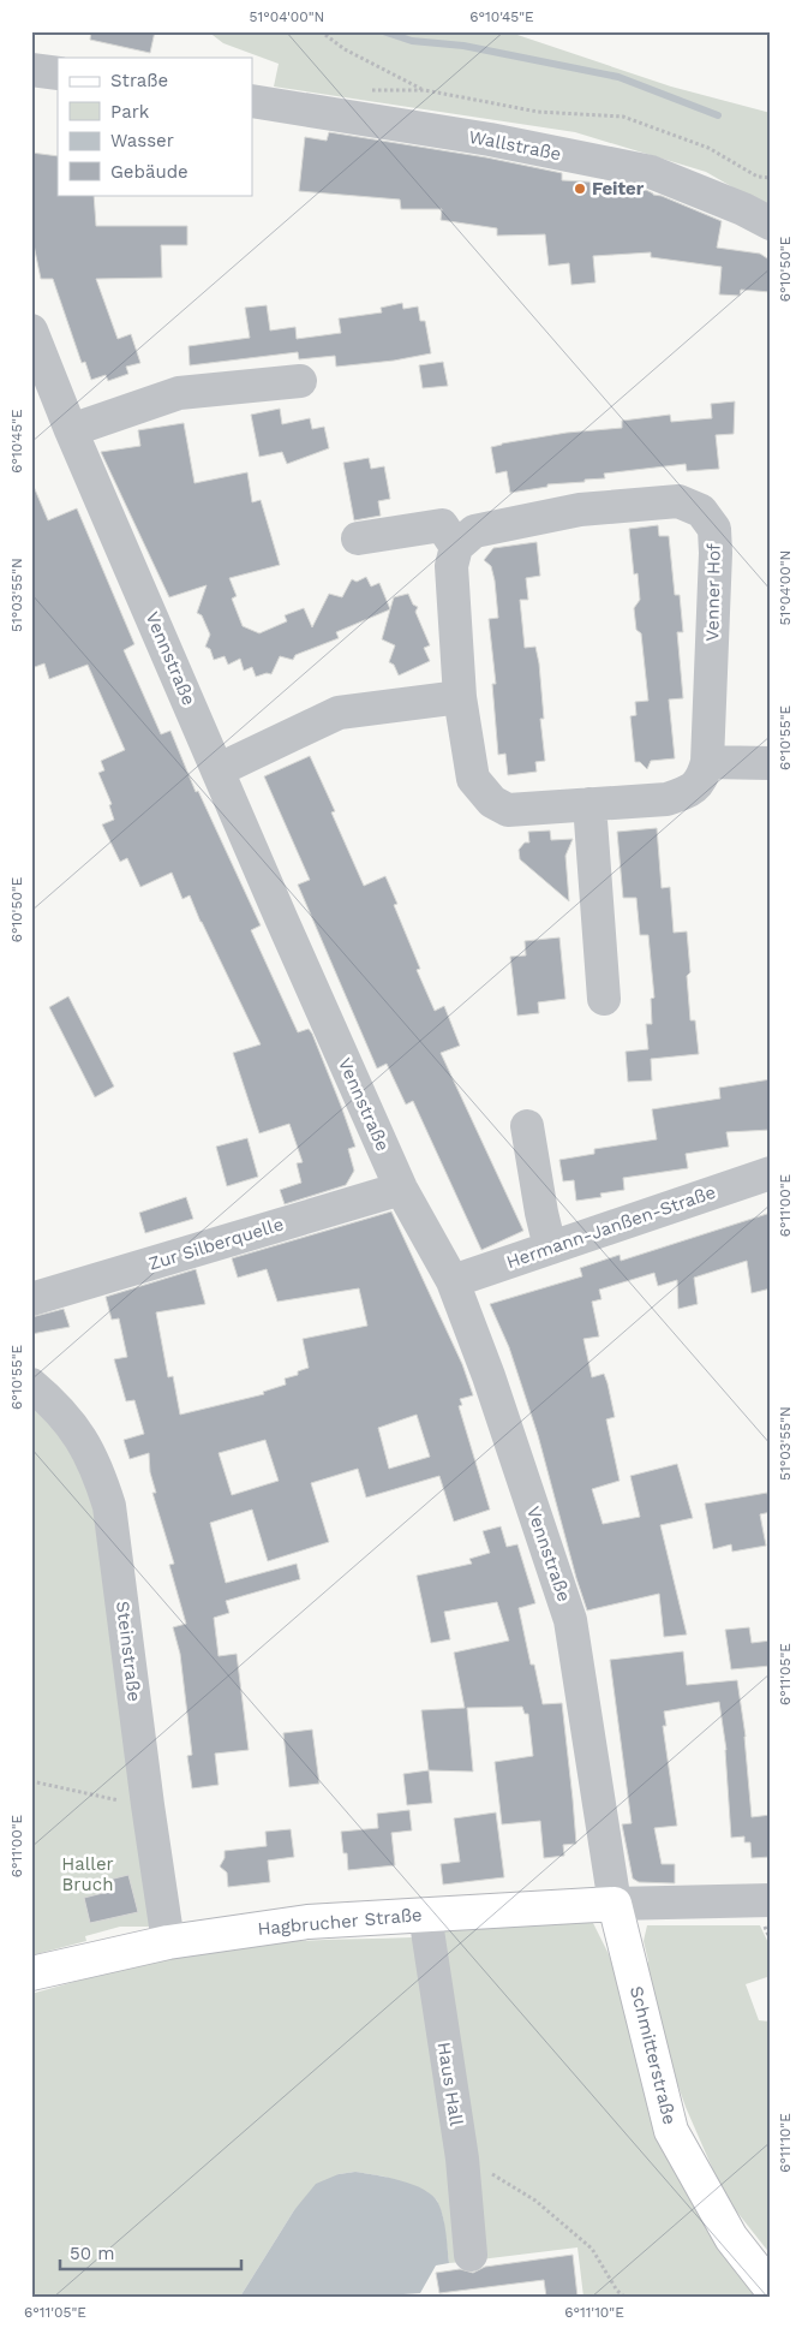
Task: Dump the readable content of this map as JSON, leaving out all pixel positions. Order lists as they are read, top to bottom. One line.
{"streets":{"main road":["Hagbrucher Straße","Schmitterstraße"],"street":["Wallstraße","Venner Hof","Vennstraße","Hermann-Janßen-Straße","Zur Silberquelle","Steinstraße","Haus Hall"]},"crossings":[["Vennstraße","Hermann-Janßen-Straße"],["Vennstraße","Zur Silberquelle"],["Vennstraße","Hagbrucher Straße"],["Vennstraße","Schmitterstraße"],["Steinstraße","Hagbrucher Straße"],["Hagbrucher Straße","Schmitterstraße"],["Hagbrucher Straße","Haus Hall"]],"parks":["Haller Bruch"],"places":["Feiter"],"legend":["Straße","Park","Wasser","Gebäude"],"scale_bar":"50 m","coordinates":["51°04'00\"N","6°10'45\"E","6°10'50\"E","51°03'55\"N","6°10'55\"E","6°11'00\"E","6°11'05\"E","6°11'10\"E"]}
